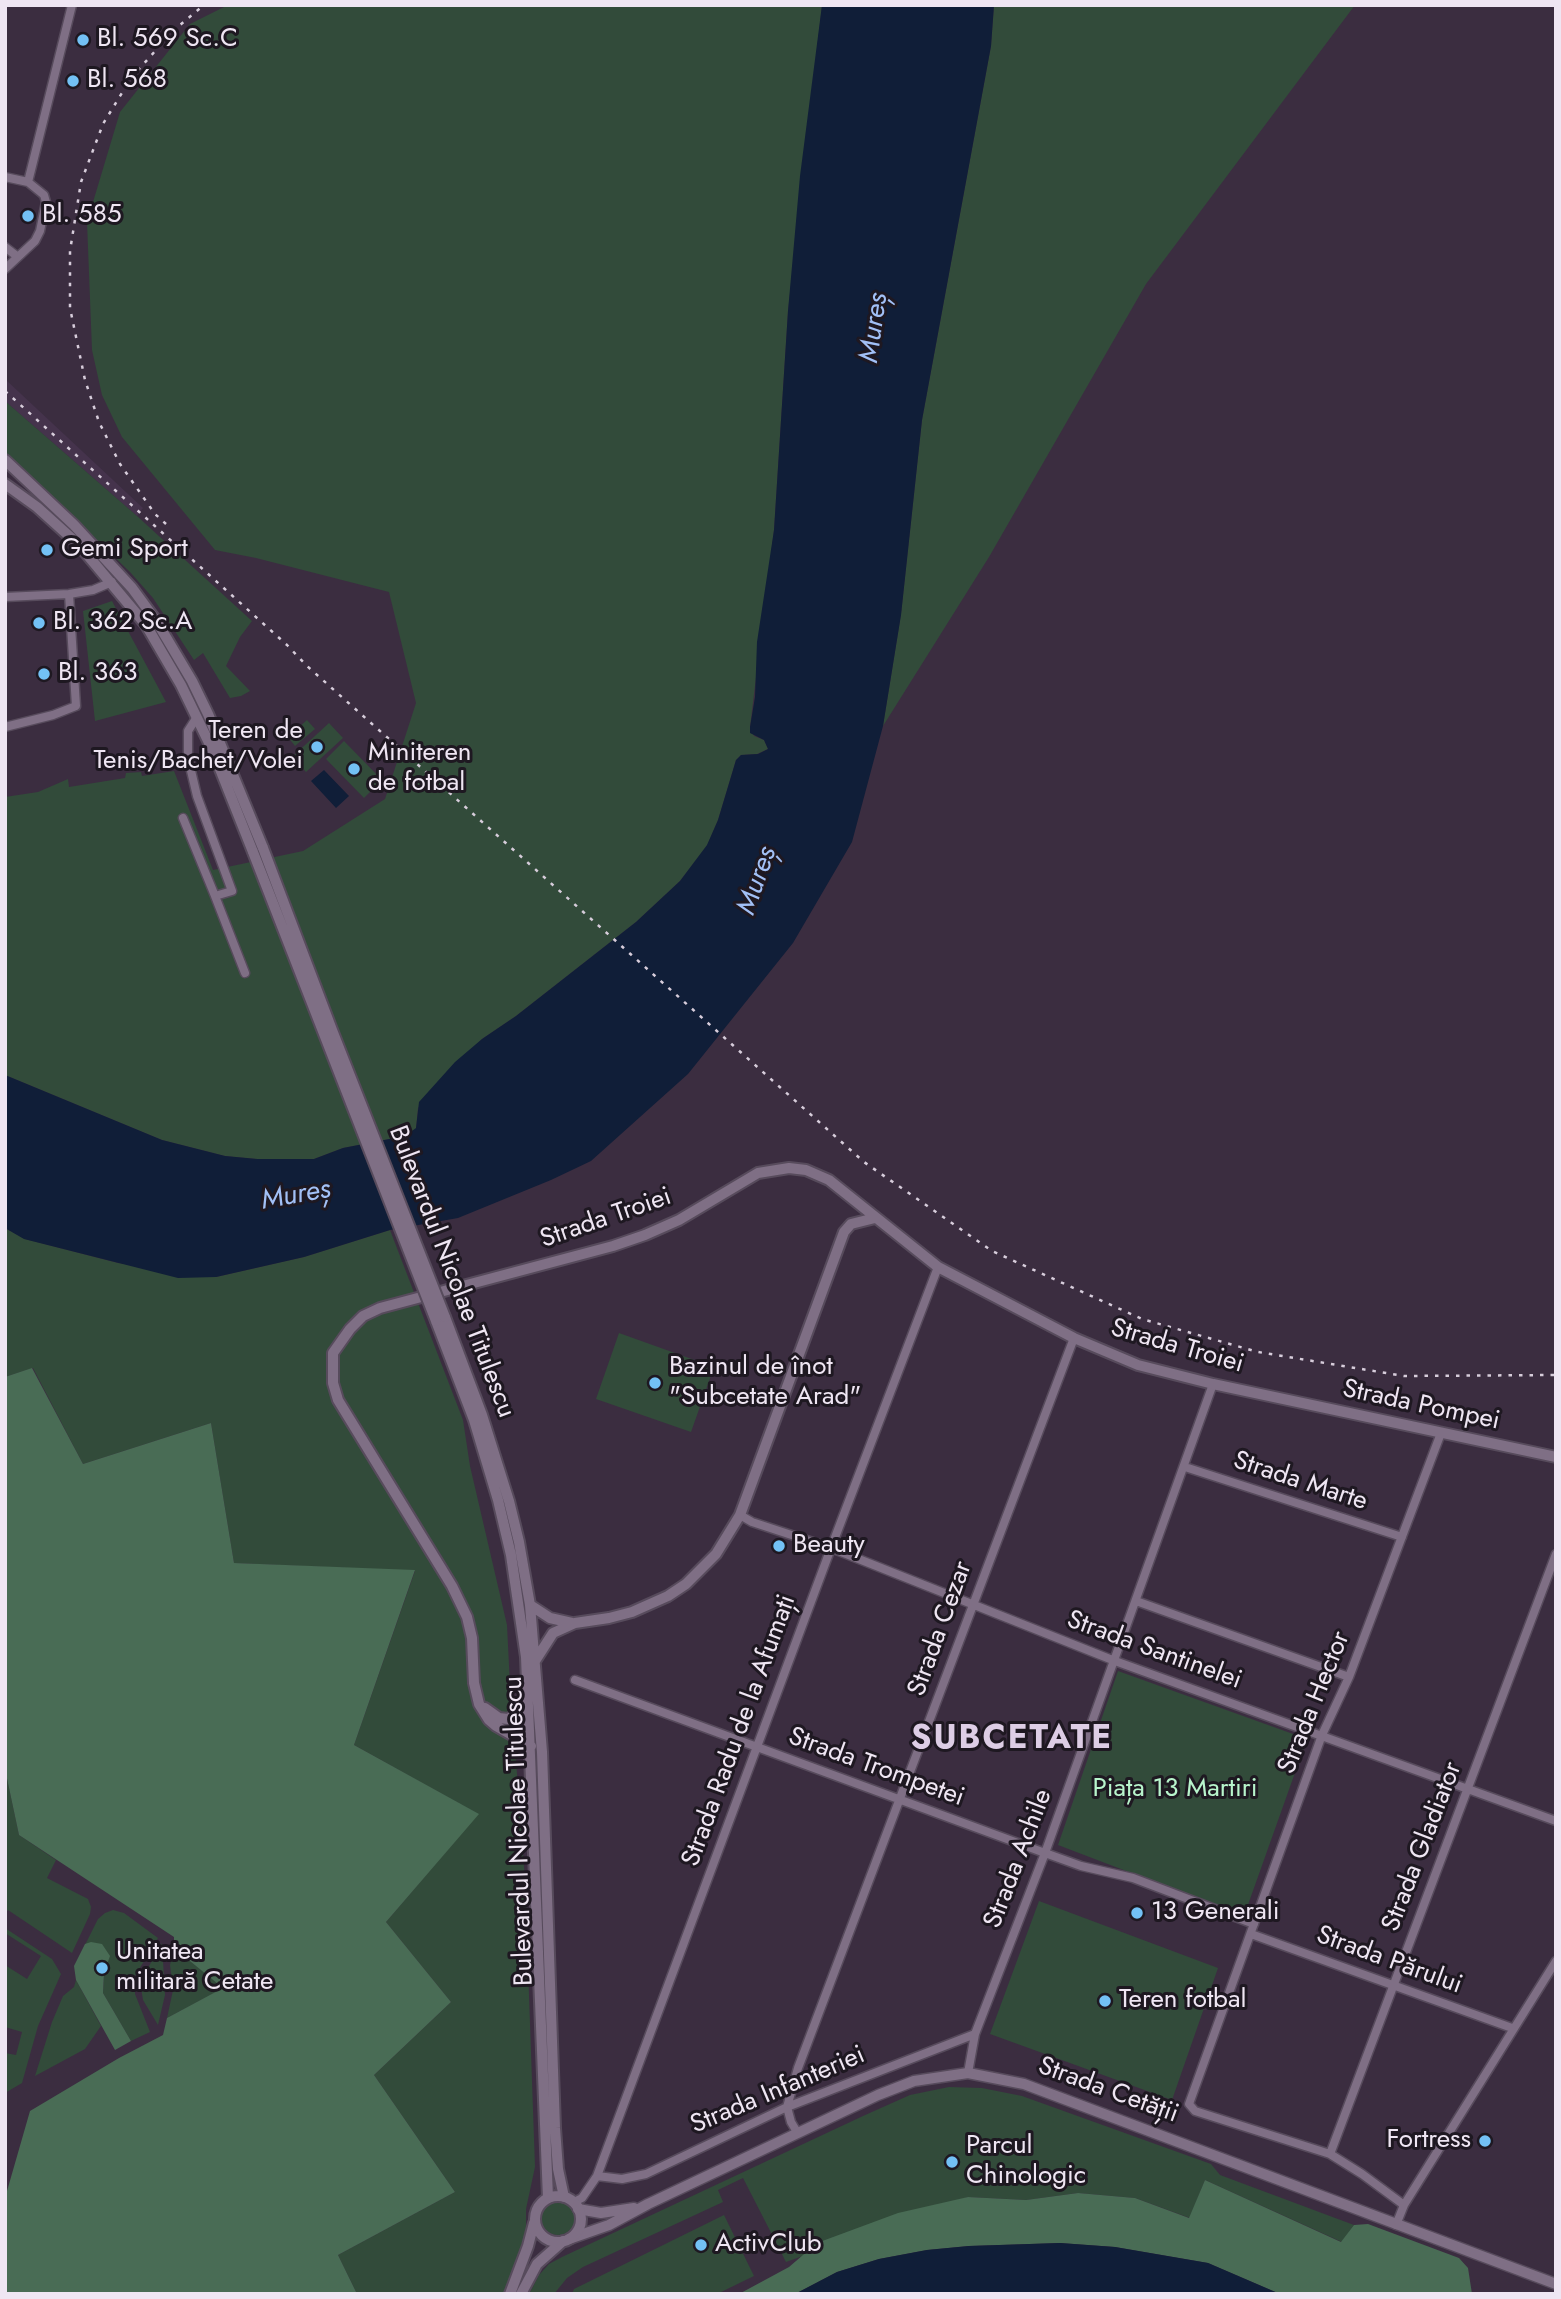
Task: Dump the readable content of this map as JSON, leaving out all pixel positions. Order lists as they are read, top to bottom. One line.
{"streets":{"main road":["Strada Troiei","Bulevardul Nicolae Titulescu","Strada Pompei","Strada Cetății"],"street":["Strada Marte","Strada Cezar","Strada Santinelei","Strada Hector","Strada Radu de la Afumați","Strada Trompetei","Strada Gladiator","Strada Achile","Strada Părului","Strada Infanteriei"]},"crossings":[["Strada Troiei","Strada Pompei"],["Strada Troiei","Strada Cezar"],["Strada Troiei","Strada Radu de la Afumați"],["Strada Troiei","Strada Achile"],["Bulevardul Nicolae Titulescu","Strada Radu de la Afumați"],["Bulevardul Nicolae Titulescu","Strada Cetății"],["Strada Pompei","Strada Hector"],["Strada Marte","Strada Hector"],["Strada Marte","Strada Achile"],["Strada Cezar","Strada Santinelei"],["Strada Cezar","Strada Trompetei"],["Strada Cezar","Strada Infanteriei"],["Strada Santinelei","Strada Hector"],["Strada Santinelei","Strada Radu de la Afumați"],["Strada Santinelei","Strada Gladiator"],["Strada Santinelei","Strada Achile"],["Strada Hector","Strada Gladiator"],["Strada Hector","Strada Părului"],["Strada Radu de la Afumați","Strada Trompetei"],["Strada Radu de la Afumați","Strada Infanteriei"],["Strada Radu de la Afumați","Strada Cetății"],["Strada Trompetei","Strada Achile"],["Strada Gladiator","Strada Părului"],["Strada Achile","Strada Infanteriei"],["Strada Achile","Strada Cetății"]],"districts":["SUBCETATE"],"water":["Mureș"],"parks":["Piața 13 Martiri"],"places":["Bl. 569 Sc.C","Bl. 568","Bl. 585","Gemi Sport","Bl. 362 Sc.A","Bl. 363","Teren de Tenis/Bachet/Volei","Miniteren de fotbal","Bazinul de înot \"Subcetate Arad\"","Beauty","13 Generali","Unitatea militară Cetate","Teren fotbal","Fortress","Parcul Chinologic","ActivClub"]}
